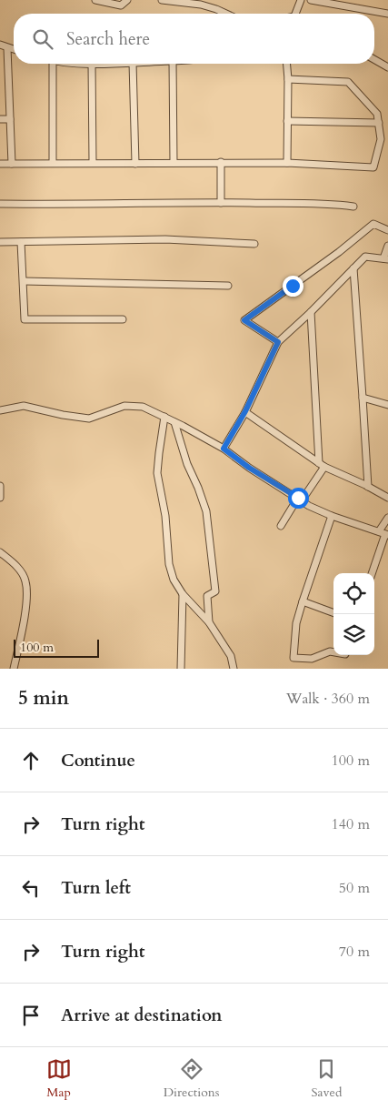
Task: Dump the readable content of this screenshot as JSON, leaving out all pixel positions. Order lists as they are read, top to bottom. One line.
{"scale_bar":"100 m","page":{"search":"Search here","scale":"100 m","heading":["5 min","Walk · 360 m"],"list":[["Continue","100 m"],["Turn right","140 m"],["Turn left","50 m"],["Turn right","70 m"],"Arrive at destination"],"nav":["Map","Directions","Saved"]}}
